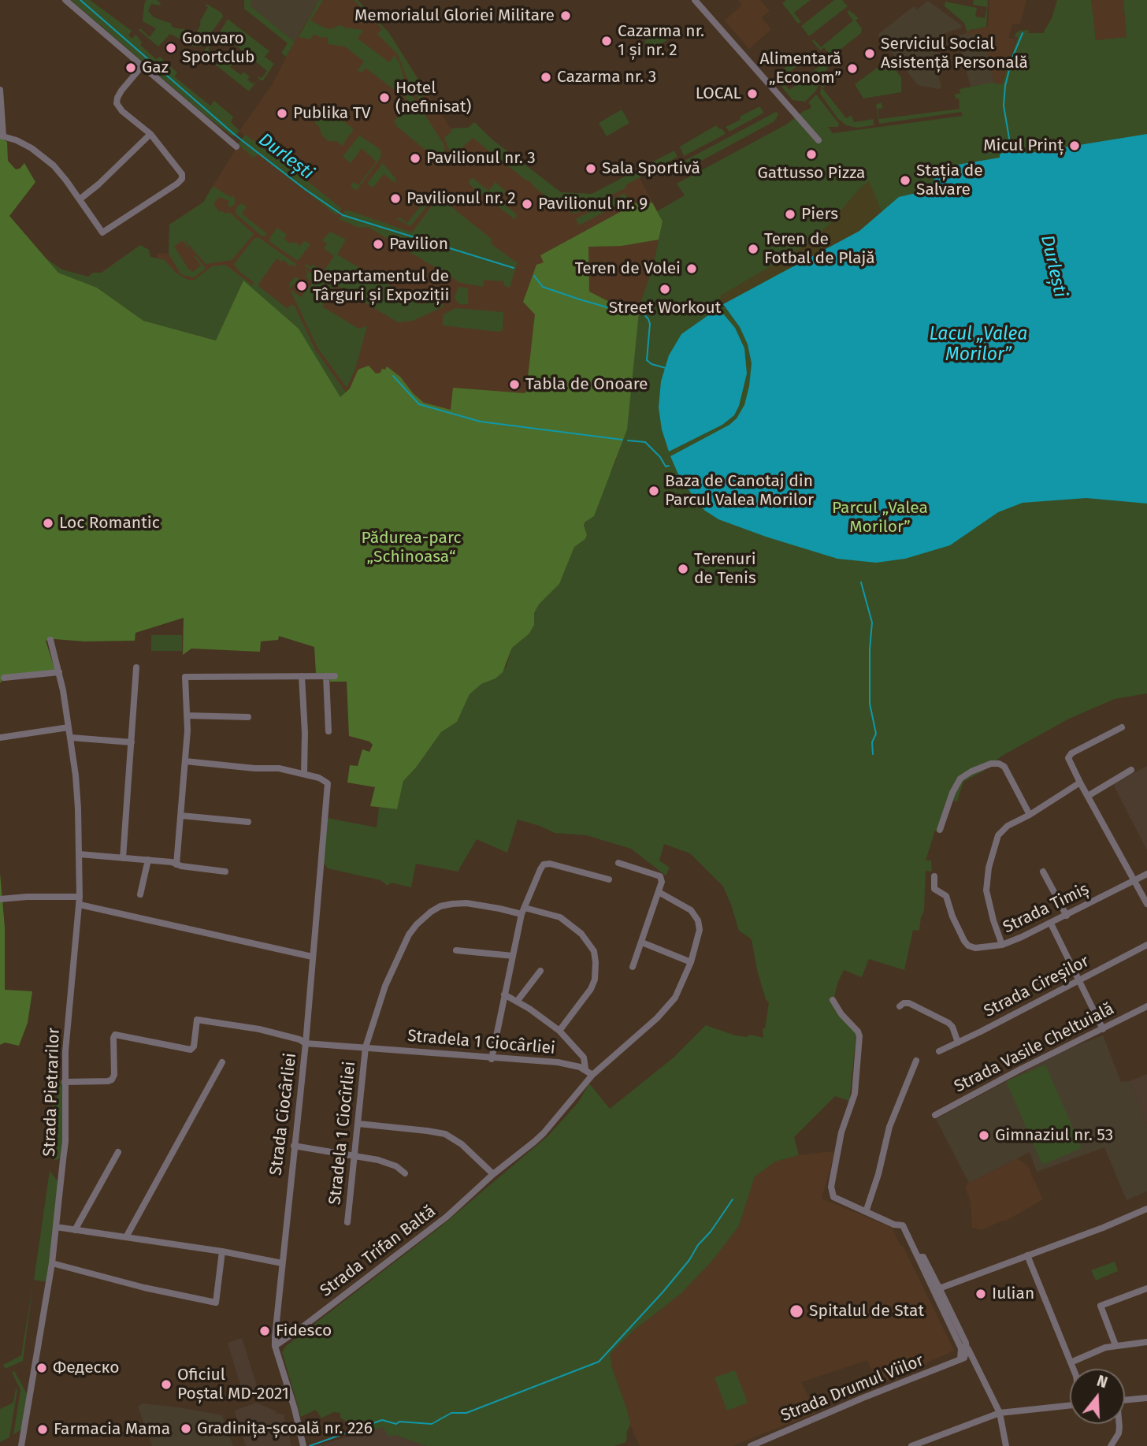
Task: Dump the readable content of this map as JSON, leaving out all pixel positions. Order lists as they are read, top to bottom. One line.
{"streets":{"street":["Strada Timiș","Strada Cireșilor","Stradela 1 Ciocârliei","Strada Vasile Cheltuială","Strada Pietrarilor","Strada Ciocârliei","Stradela 1 Ciocîrliei","Strada Trifan Baltă","Strada Drumul Viilor"]},"crossings":[["Stradela 1 Ciocârliei","Strada Pietrarilor"],["Stradela 1 Ciocârliei","Strada Ciocârliei"],["Stradela 1 Ciocârliei","Stradela 1 Ciocîrliei"],["Strada Ciocârliei","Strada Trifan Baltă"]],"water":["Durlești","Lacul „Valea Morilor”"],"parks":["Parcul „Valea Morilor”","Pădurea-parc „Schinoasa“"],"places":["Memorialul Gloriei Militare","Cazarma nr. 1 și nr. 2","Gonvaro Sportclub","Serviciul Social Asistență Personală","Gaz","Alimentară „Econom”","Cazarma nr. 3","LOCAL","Hotel (nefinisat)","Publika TV","Micul Prinț","Gattusso Pizza","Pavilionul nr. 3","Sala Sportivă","Stația de Salvare","Pavilionul nr. 2","Pavilionul nr. 9","Piers","Pavilion","Teren de Fotbal de Plajă","Teren de Volei","Departamentul de Târguri și Expoziții","Street Workout","Tabla de Onoare","Baza de Canotaj din Parcul Valea Morilor","Loc Romantic","Terenuri de Tenis","Gimnaziul nr. 53","Iulian","Spitalul de Stat","Fidesco","Федеско","Oficiul Poștal MD-2021","Gradinița-școală nr. 226","Farmacia Mama"],"north":"top"}
